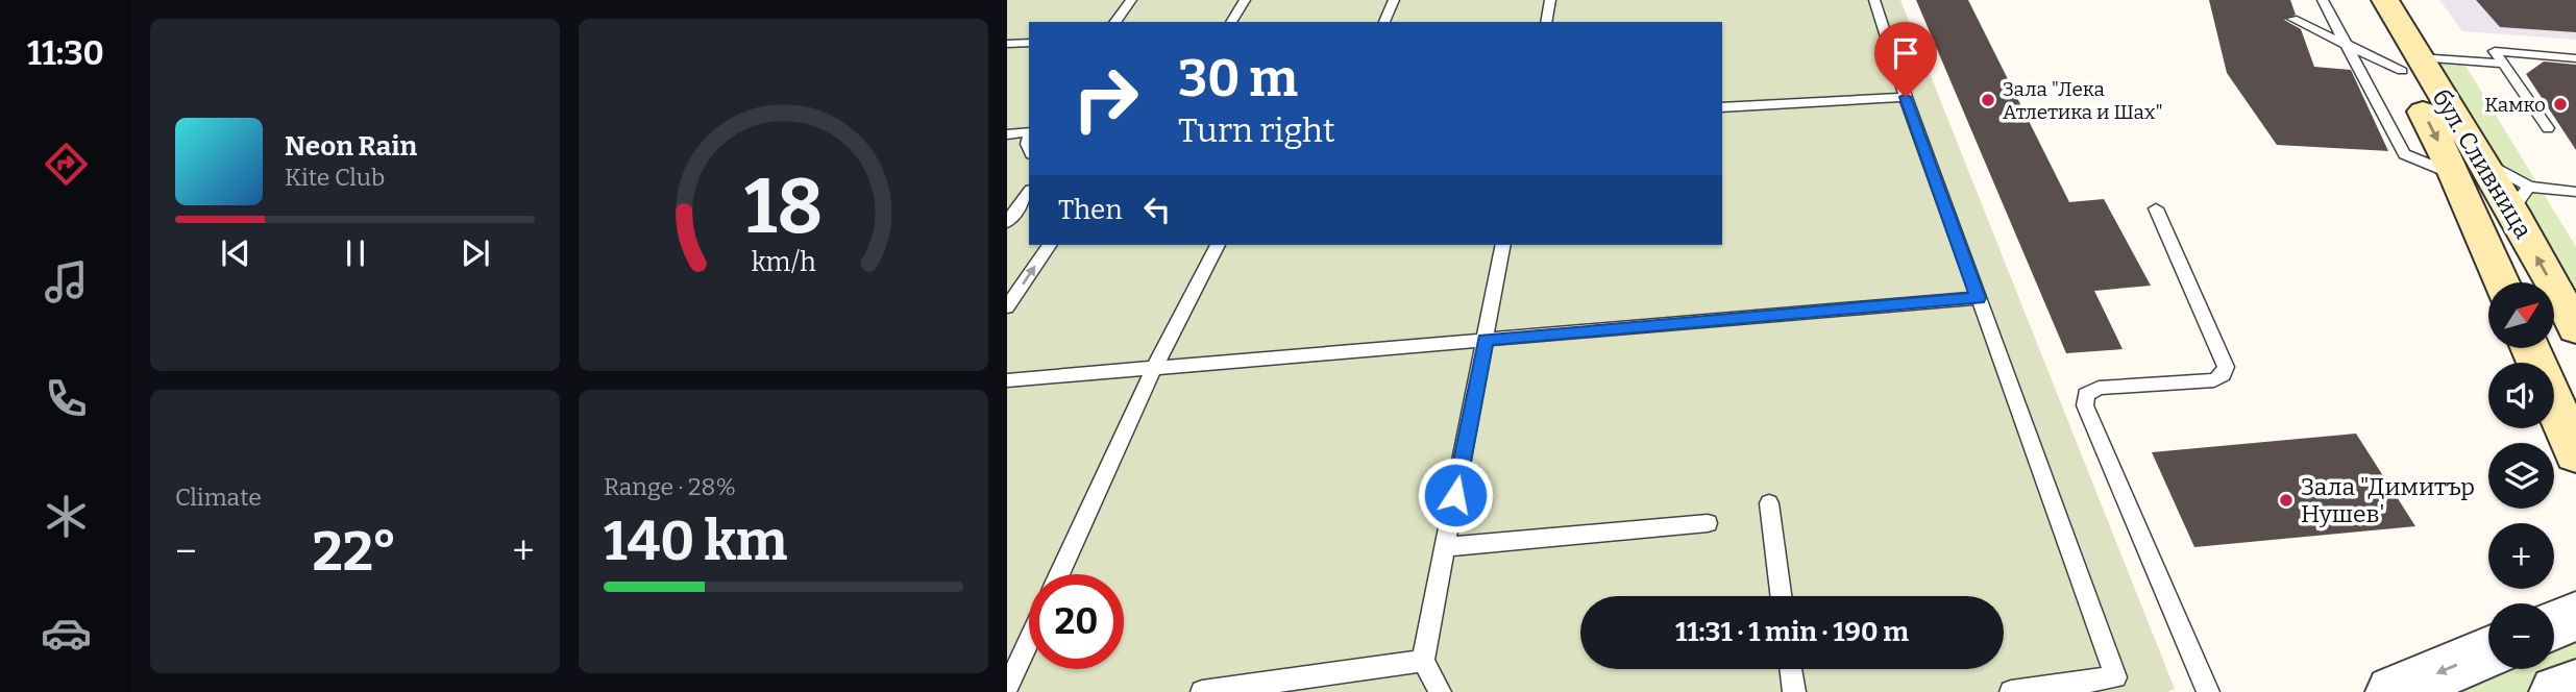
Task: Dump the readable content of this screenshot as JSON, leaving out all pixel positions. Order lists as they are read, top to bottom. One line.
{"streets":{"main road":["бул. Сливница"]},"places":["Зала \"Лека Атлетика и Шах\"","Камко","Зала \"Димитър Нушев'"],"north":"top right","page":{"tabs":"11:30","turn":["30 m","Turn right"],"song":["Neon Rain","Kite Club"],"then":"Then","map_buttons":["+","−"],"tile":["Climate",["Range · 28%","140 km"]],"heat":["−","22°","+"],"limit":"20","trip":"11:31 · 1 min · 190 m","gauge":["18","km/h"]}}
